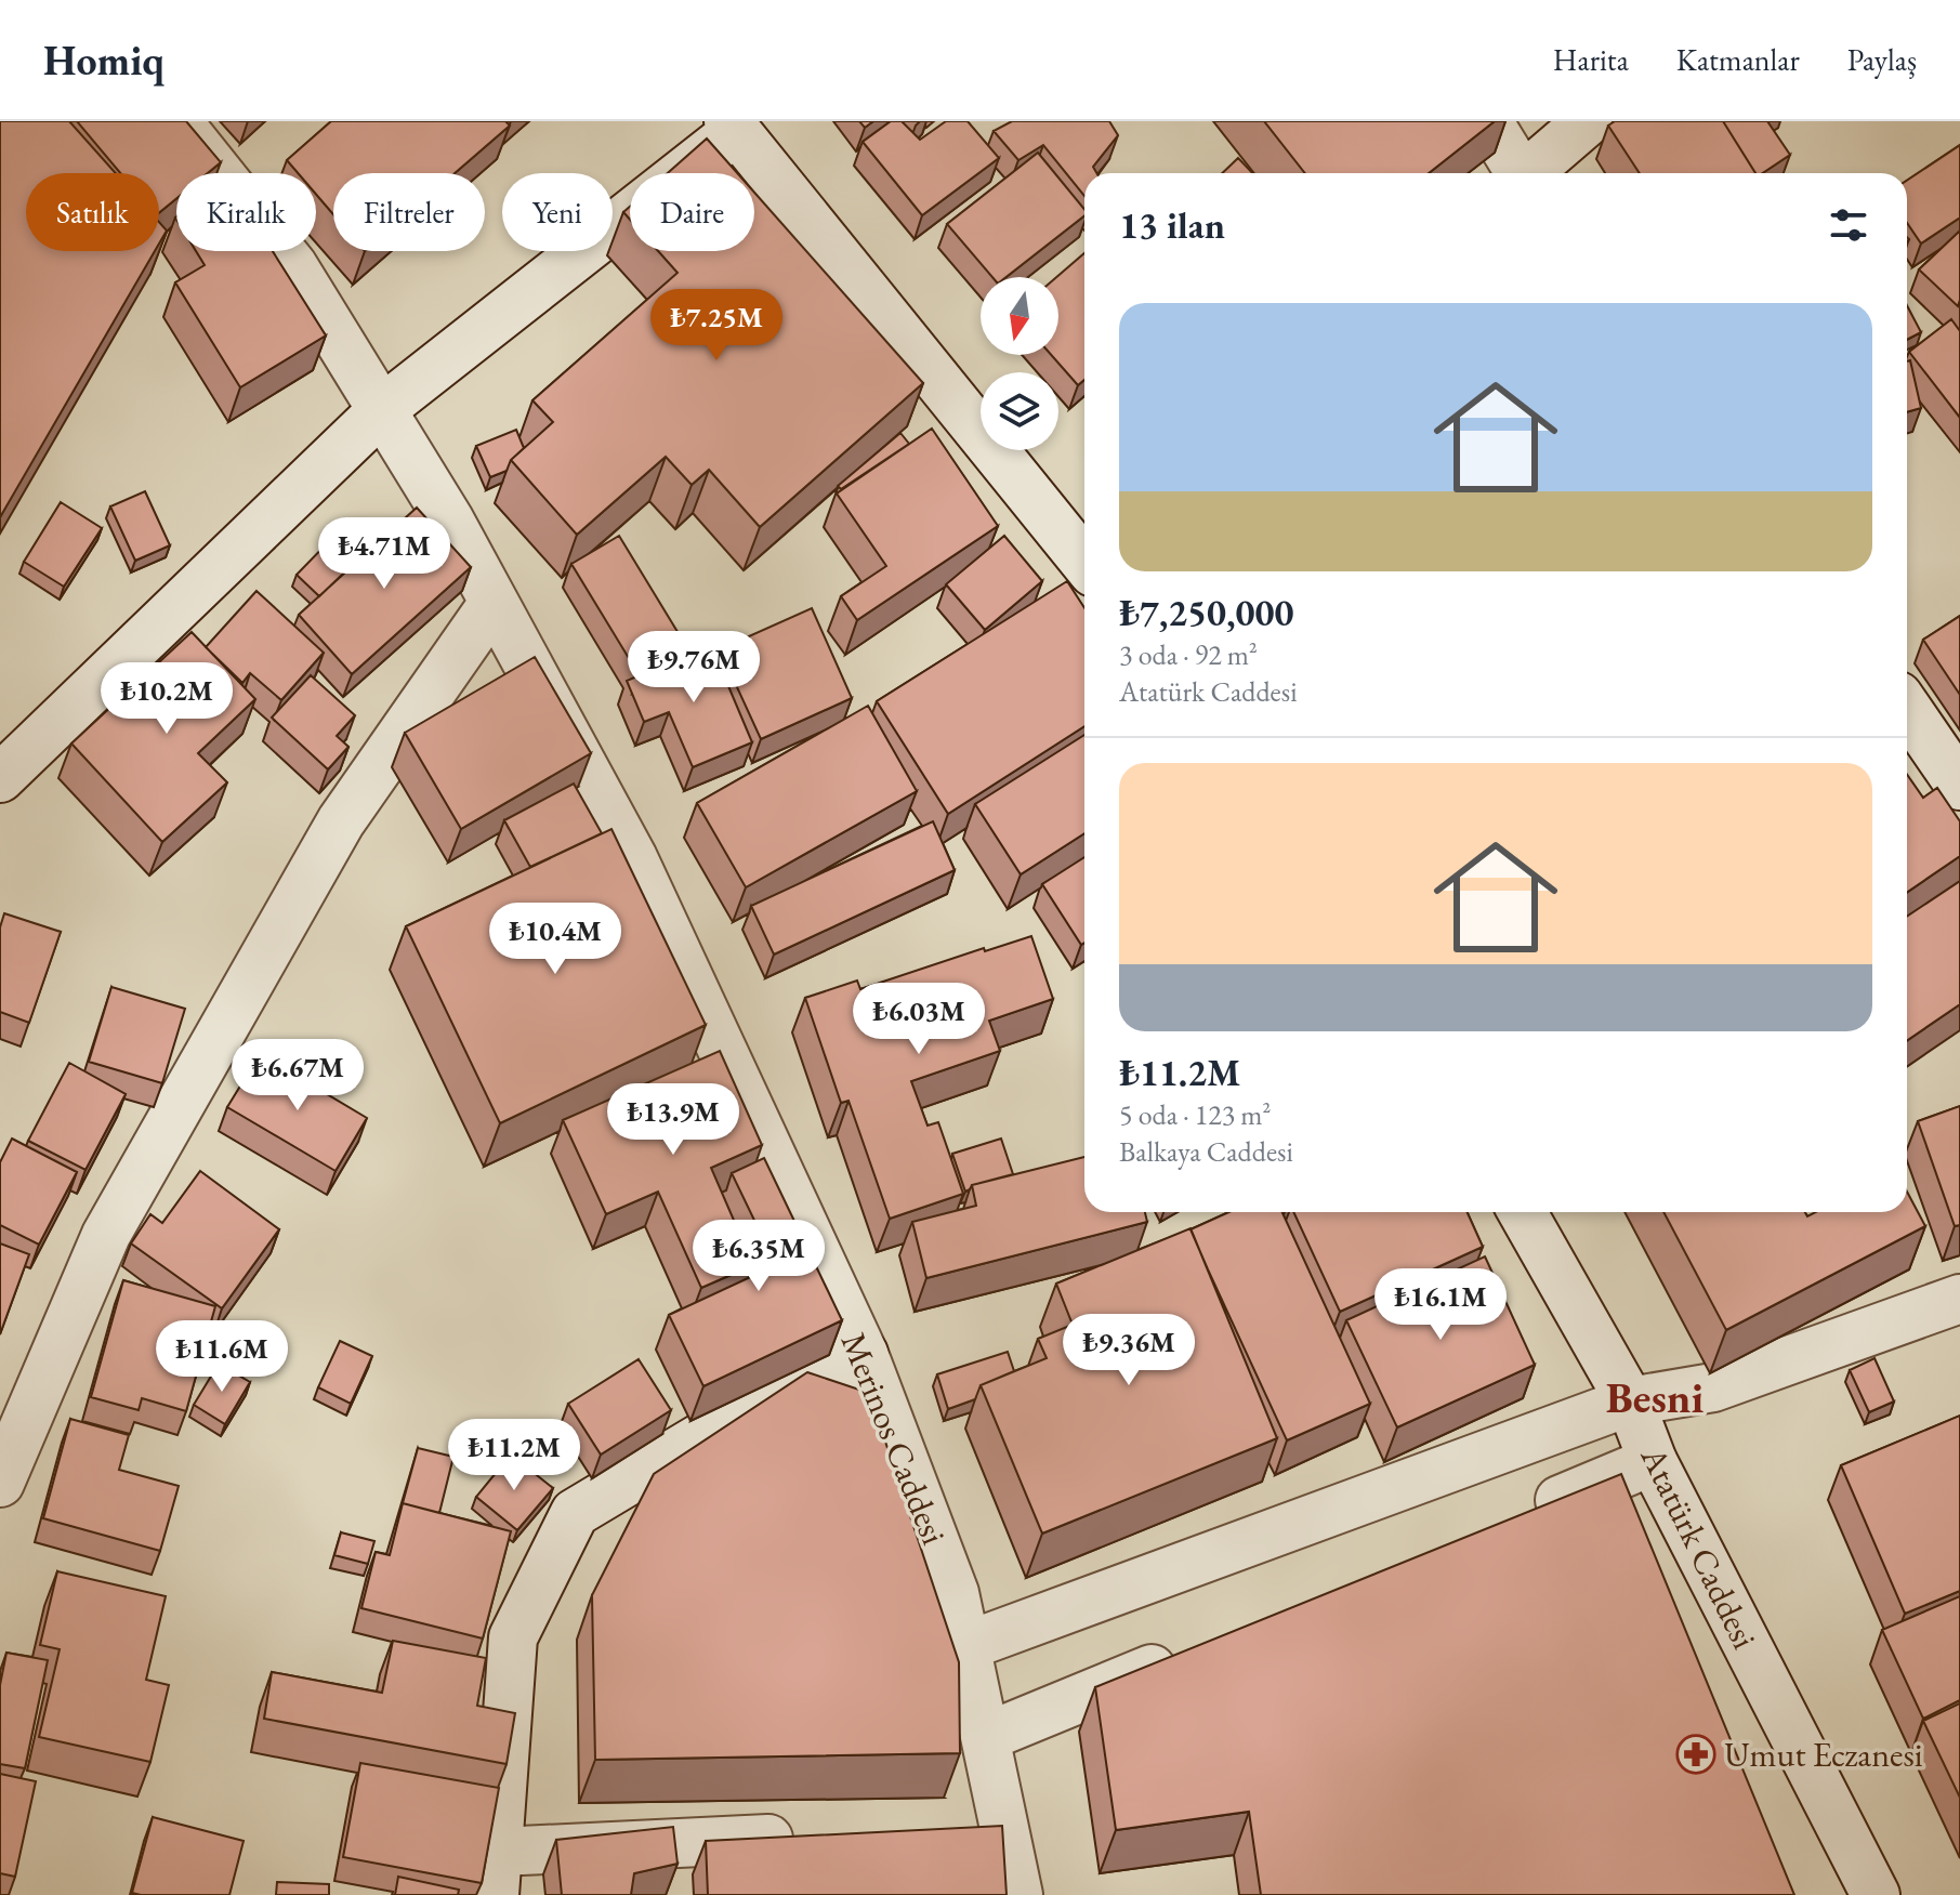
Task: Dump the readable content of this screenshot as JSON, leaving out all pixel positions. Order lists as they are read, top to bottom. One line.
{"streets":{"street":["Merinos Caddesi","Atatürk Caddesi"]},"districts":["Besni"],"places":{"pharmacy":["Umut Eczanesi"]},"north":"bottom","page":{"header":"Homiq","nav":["Harita","Katmanlar","Paylaş"],"chip":["Satılık","Kiralık","Filtreler","Yeni","Daire"],"heading":"13 ilan","list":[{"name":"₺7,250,000","note":"3 oda · 92 m² · Atatürk Caddesi"},{"name":"₺11.2M","note":"5 oda · 123 m² · Balkaya Caddesi"}],"price":["₺7.25M","₺4.71M","₺9.76M","₺10.2M","₺10.4M","₺6.03M","₺6.67M","₺13.9M","₺6.35M","₺16.1M","₺9.36M","₺11.6M","₺11.2M"]}}
